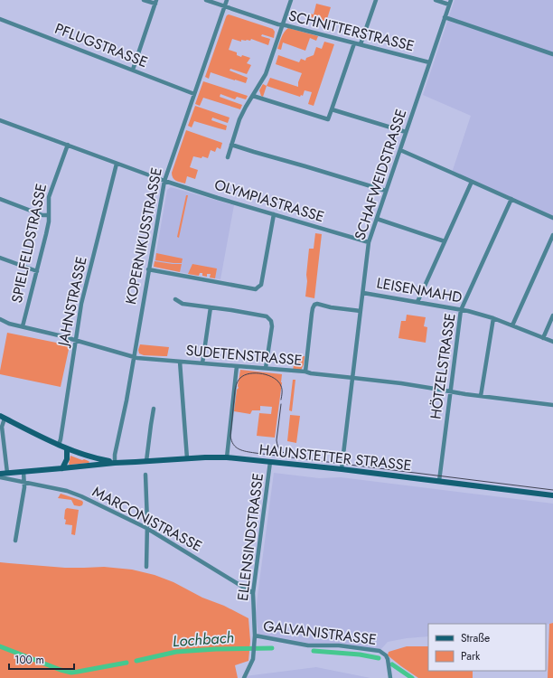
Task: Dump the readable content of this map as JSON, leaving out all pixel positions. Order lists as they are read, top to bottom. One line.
{"streets":{"main road":["HAUNSTETTER STRASSE"],"street":["SCHNITTERSTRASSE","PFLUGSTRASSE","SCHAFWEIDSTRASSE","OLYMPIASTRASSE","KOPERNIKUSSTRASSE","SPIELFELDSTRASSE","LEISENMAHD","JAHNSTRASSE","SUDETENSTRASSE","HÖTZELSTRASSE","MARCONISTRASSE","ELLENSINDSTRASSE","GALVANISTRASSE"]},"crossings":[["SCHNITTERSTRASSE","SCHAFWEIDSTRASSE"],["SCHNITTERSTRASSE","KOPERNIKUSSTRASSE"],["PFLUGSTRASSE","KOPERNIKUSSTRASSE"],["SCHAFWEIDSTRASSE","OLYMPIASTRASSE"],["SCHAFWEIDSTRASSE","LEISENMAHD"],["SCHAFWEIDSTRASSE","SUDETENSTRASSE"],["SCHAFWEIDSTRASSE","HAUNSTETTER STRASSE"],["OLYMPIASTRASSE","KOPERNIKUSSTRASSE"],["OLYMPIASTRASSE","SPIELFELDSTRASSE"],["OLYMPIASTRASSE","JAHNSTRASSE"],["KOPERNIKUSSTRASSE","SUDETENSTRASSE"],["KOPERNIKUSSTRASSE","HAUNSTETTER STRASSE"],["SPIELFELDSTRASSE","SUDETENSTRASSE"],["LEISENMAHD","HÖTZELSTRASSE"],["JAHNSTRASSE","SUDETENSTRASSE"],["SUDETENSTRASSE","HÖTZELSTRASSE"],["HÖTZELSTRASSE","HAUNSTETTER STRASSE"],["HAUNSTETTER STRASSE","ELLENSINDSTRASSE"],["MARCONISTRASSE","ELLENSINDSTRASSE"],["ELLENSINDSTRASSE","GALVANISTRASSE"]],"water":["Lochbach"],"legend":["Straße","Park"],"scale_bar":"100 m"}
